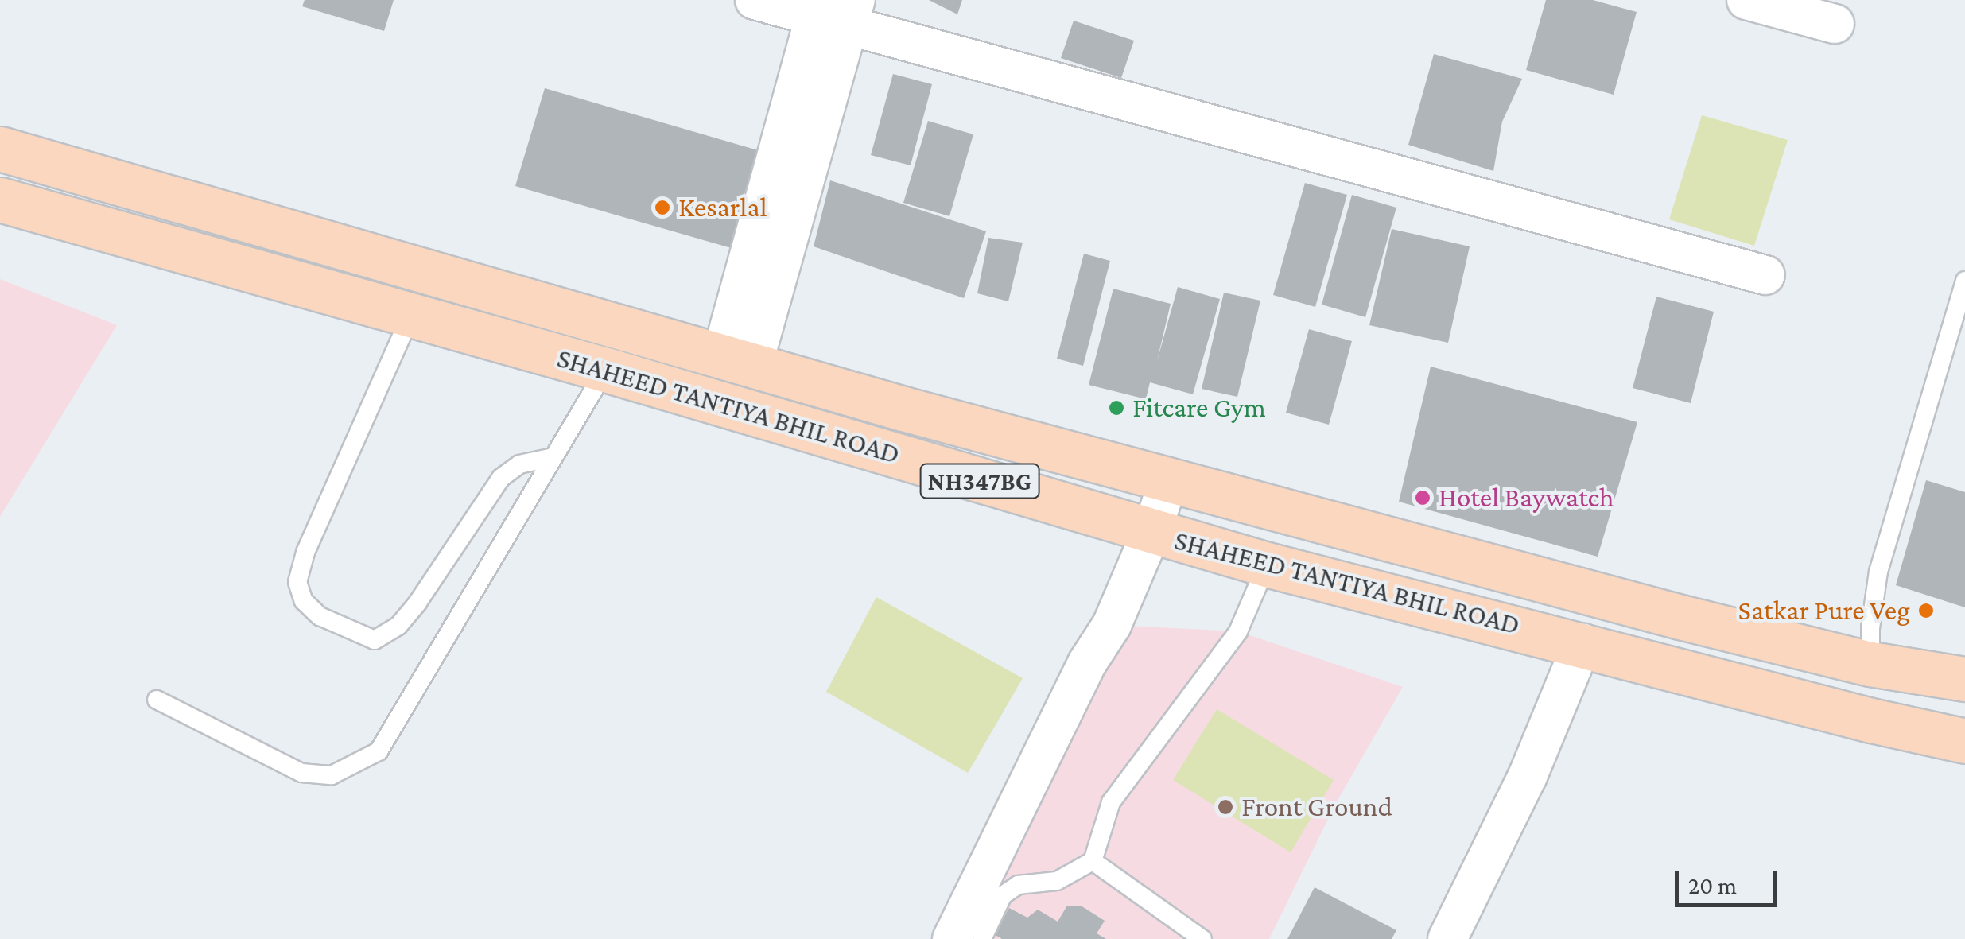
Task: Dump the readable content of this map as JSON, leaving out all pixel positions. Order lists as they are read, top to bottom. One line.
{"streets":{"main road":["SHAHEED TANTIYA BHIL ROAD","NH347BG"]},"places":["Kesarlal","Fitcare Gym","Hotel Baywatch","Satkar Pure Veg","Front Ground"],"scale_bar":"20 m"}
